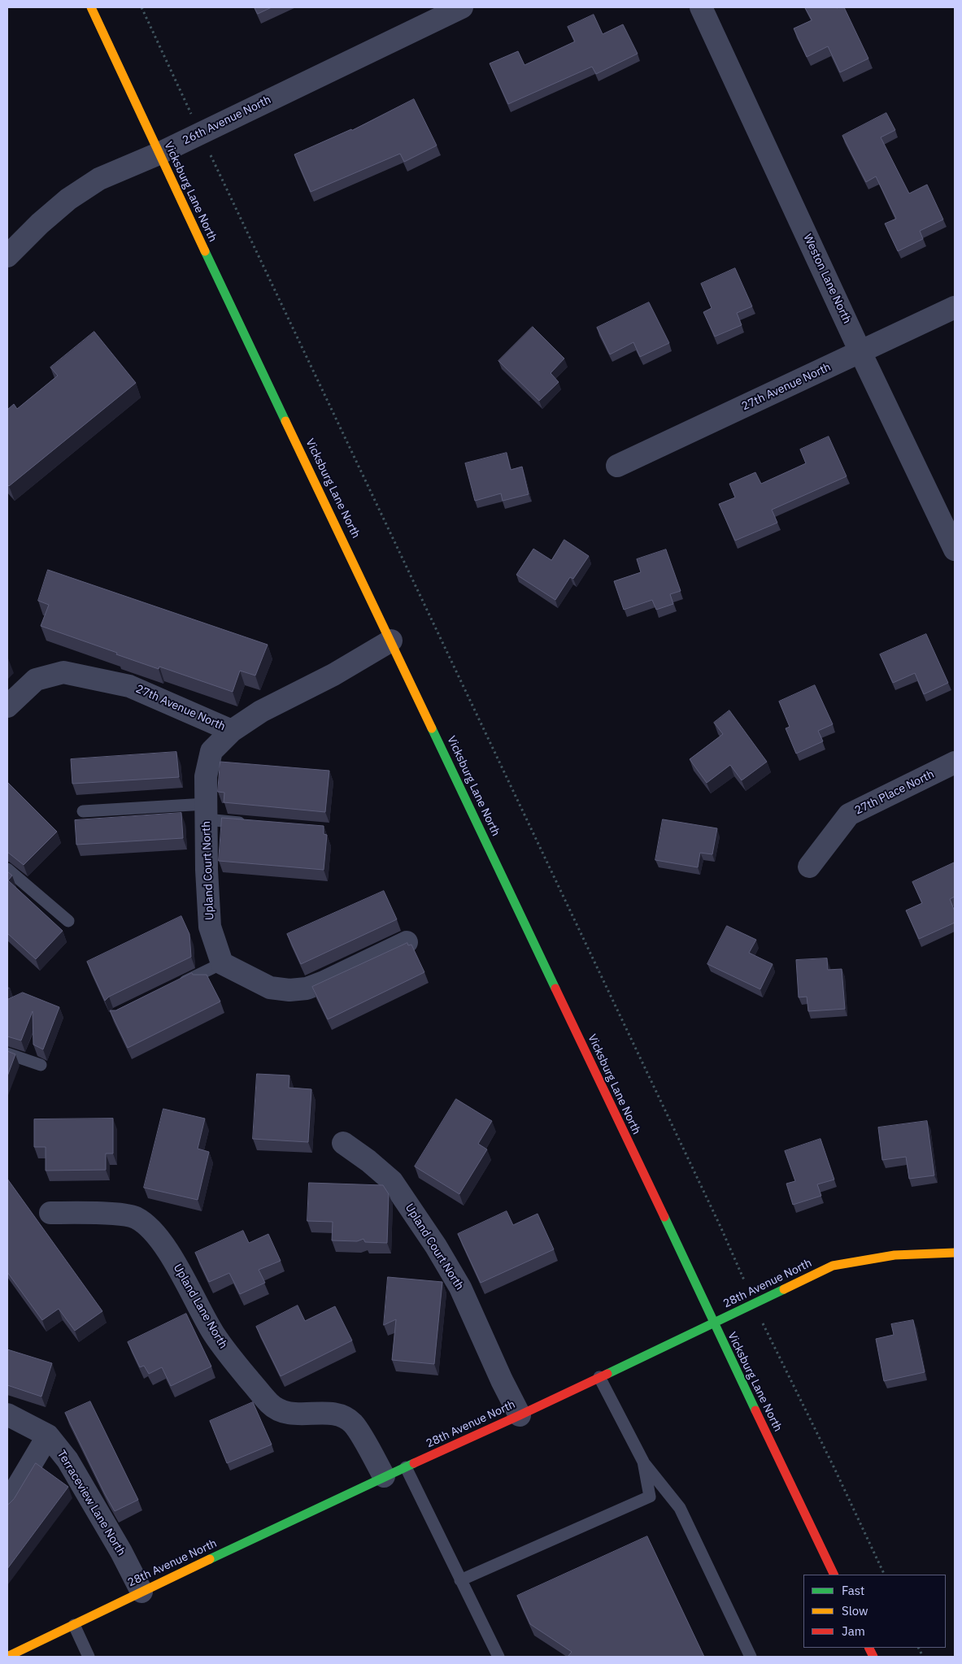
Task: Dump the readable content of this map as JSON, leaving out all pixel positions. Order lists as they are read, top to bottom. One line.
{"streets":{"main road":["Vicksburg Lane North","28th Avenue North"],"street":["26th Avenue North","Weston Lane North","27th Avenue North","27th Place North","Upland Court North","Upland Lane North","Terraceview Lane North"]},"crossings":[["26th Avenue North","Vicksburg Lane North"],["Vicksburg Lane North","27th Avenue North"],["Vicksburg Lane North","28th Avenue North"],["Weston Lane North","27th Avenue North"],["27th Avenue North","Upland Court North"],["Upland Court North","28th Avenue North"],["28th Avenue North","Upland Lane North"],["28th Avenue North","Terraceview Lane North"]],"legend":["Fast","Slow","Jam"]}
